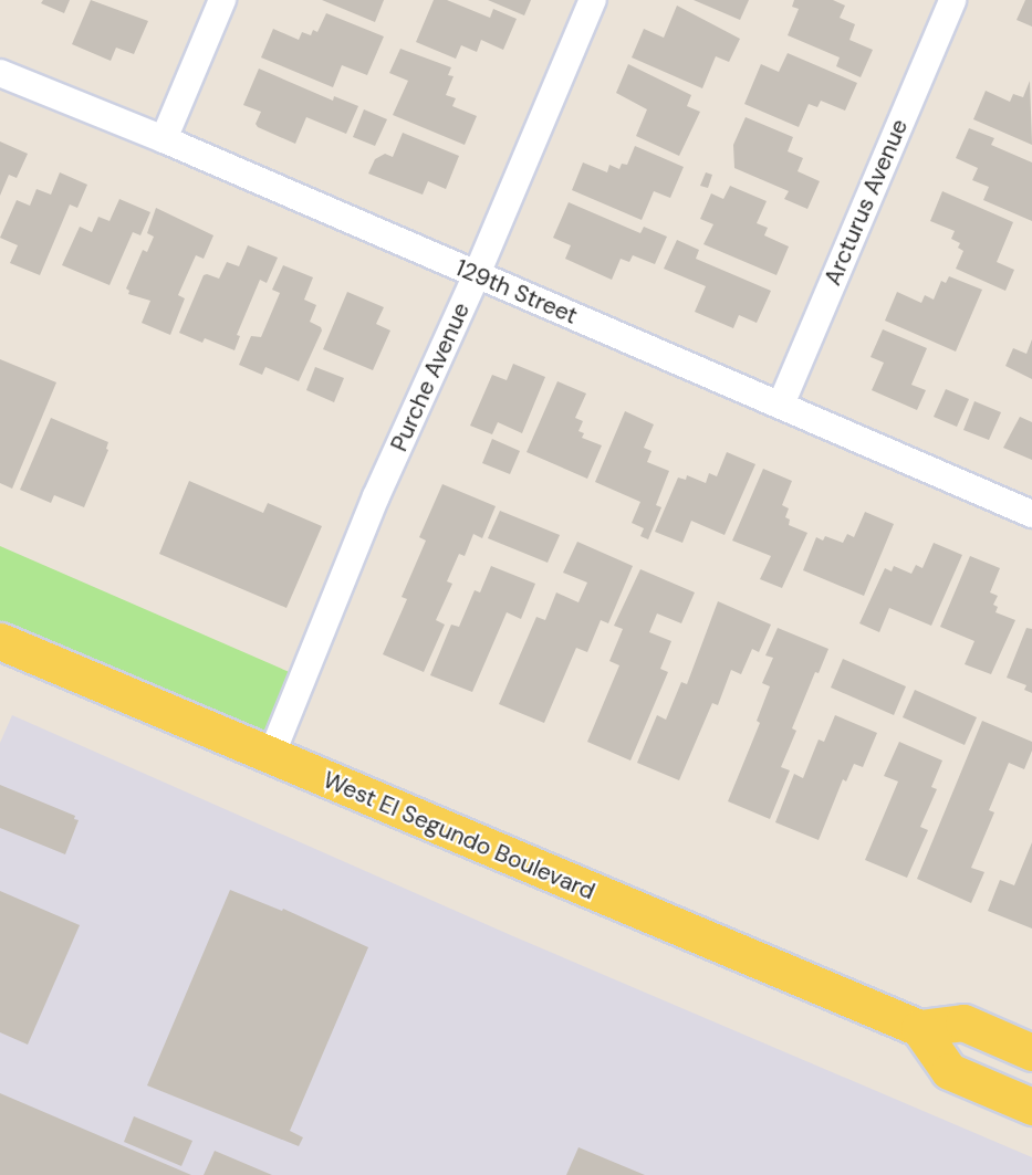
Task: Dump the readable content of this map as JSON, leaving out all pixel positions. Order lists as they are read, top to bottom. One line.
{"streets":{"main road":["West El Segundo Boulevard"],"street":["Arcturus Avenue","129th Street","Purche Avenue"]},"crossings":[["Arcturus Avenue","129th Street"],["129th Street","Purche Avenue"],["Purche Avenue","West El Segundo Boulevard"]]}
